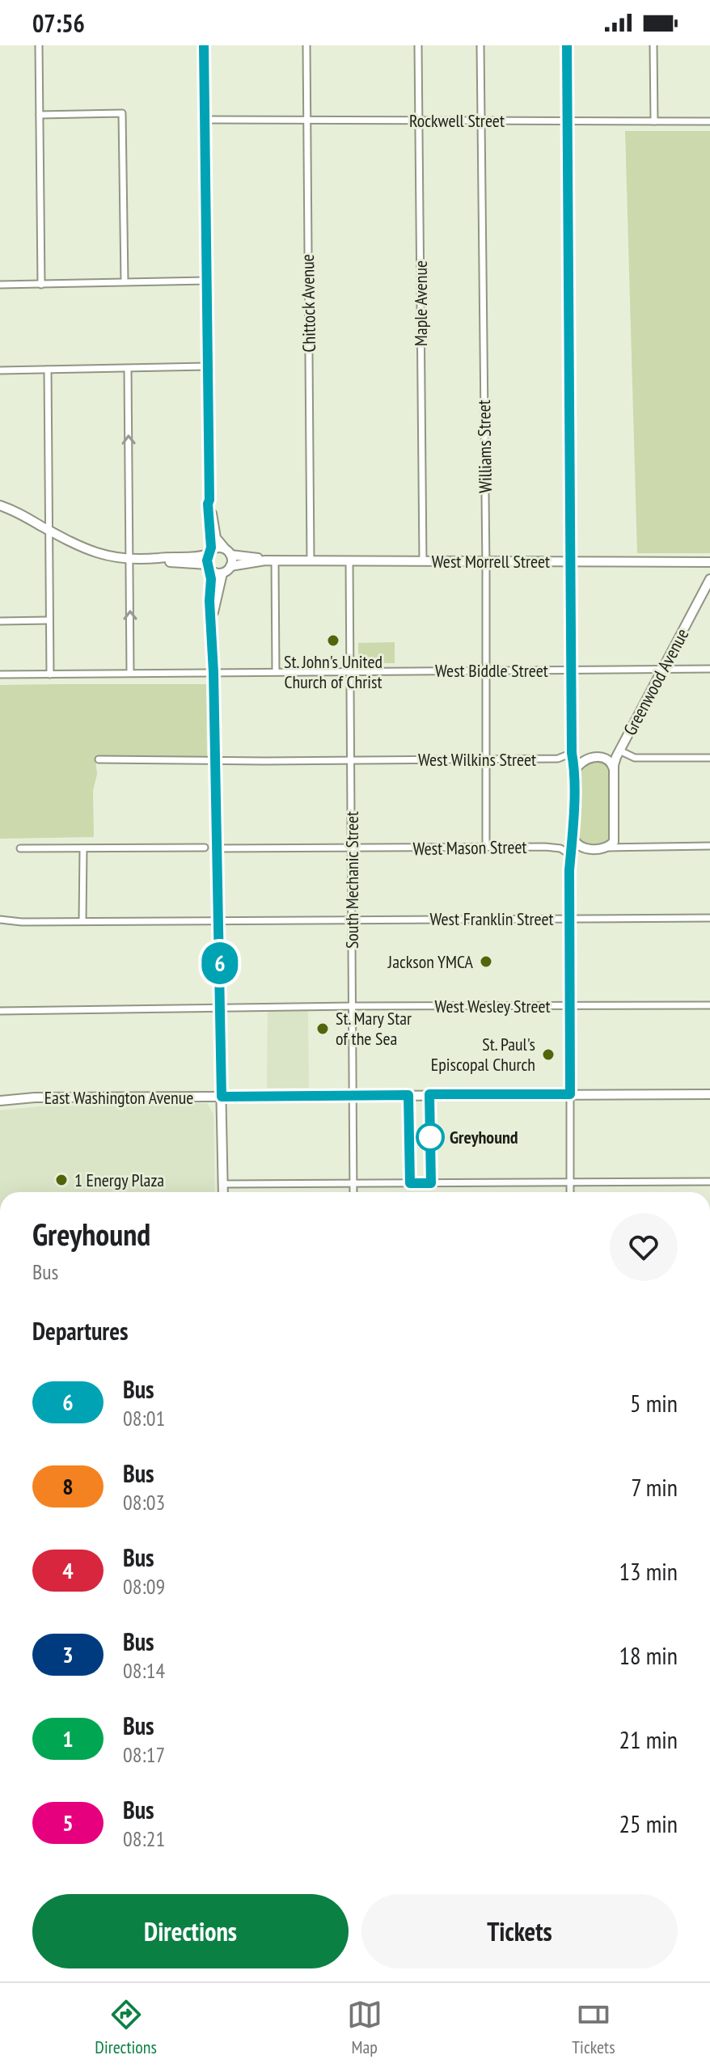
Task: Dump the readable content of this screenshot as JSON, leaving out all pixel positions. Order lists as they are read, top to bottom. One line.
{"streets":{"street":["Rockwell Street","Chittock Avenue","Maple Avenue","Williams Street","West Morrell Street","West Biddle Street","Greenwood Avenue","West Wilkins Street","West Mason Street","South Mechanic Street","West Franklin Street","West Wesley Street","East Washington Avenue"]},"crossings":[["Rockwell Street","Chittock Avenue"],["Rockwell Street","Maple Avenue"],["Rockwell Street","Williams Street"],["Chittock Avenue","West Morrell Street"],["Maple Avenue","West Morrell Street"],["Williams Street","West Morrell Street"],["Williams Street","West Biddle Street"],["Williams Street","West Wilkins Street"],["Williams Street","West Mason Street"],["West Morrell Street","South Mechanic Street"],["West Biddle Street","Greenwood Avenue"],["West Biddle Street","South Mechanic Street"],["Greenwood Avenue","West Wilkins Street"],["West Wilkins Street","South Mechanic Street"],["West Mason Street","South Mechanic Street"],["South Mechanic Street","West Franklin Street"],["South Mechanic Street","West Wesley Street"],["South Mechanic Street","East Washington Avenue"]],"places":["St. John's United Church of Christ","Jackson YMCA","St. Mary Star of the Sea","St. Paul's Episcopal Church","Greyhound","1 Energy Plaza"],"lines":["bus line 6"],"page":{"status":"07:56","on_map":"6","heading":[["Greyhound","Bus"],"Departures"],"list":[{"mark":"6","name":"Bus","note":"08:01","value":"5 min"},{"mark":"8","name":"Bus","note":"08:03","value":"7 min"},{"mark":"4","name":"Bus","note":"08:09","value":"13 min"},{"mark":"3","name":"Bus","note":"08:14","value":"18 min"},{"mark":"1","name":"Bus","note":"08:17","value":"21 min"},{"mark":"5","name":"Bus","note":"08:21","value":"25 min"}],"buttons":["Directions","Tickets"],"tabs":["Directions","Map","Tickets"]}}
